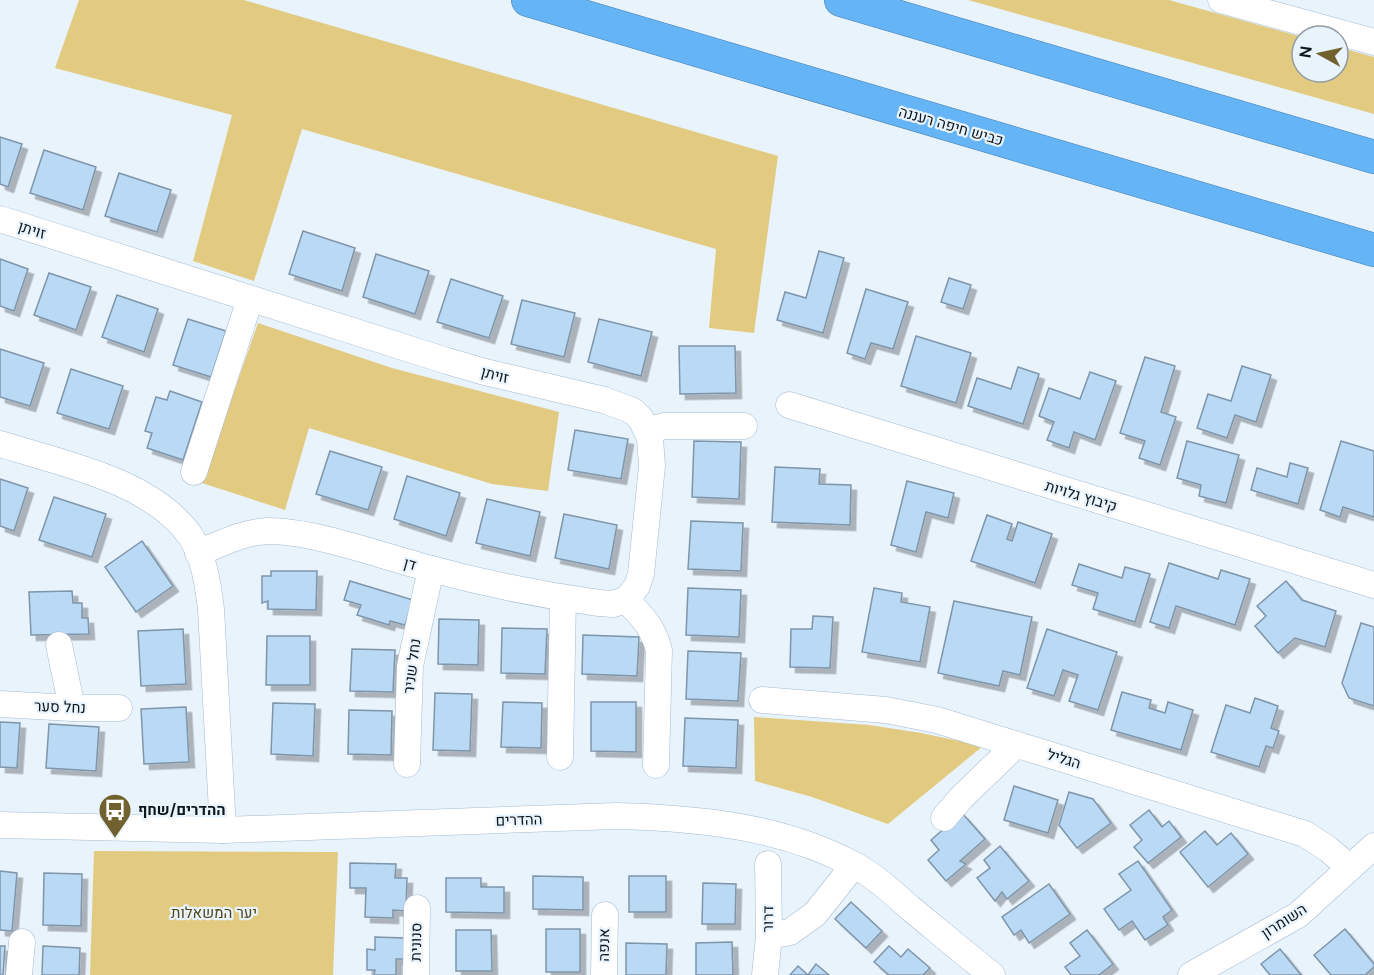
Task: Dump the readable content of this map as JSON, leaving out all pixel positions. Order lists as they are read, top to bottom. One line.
{"streets":{"highway":["כביש חיפה רעננה"],"street":["זויתן","קיבוץ גלויות","דן","נחל שניר","נחל סער","הגליל","ההדרים","דרור","השומרון","סנונית","אנפה"]},"crossings":[["דן","נחל שניר"],["הגליל","השומרון"]],"parks":["יער המשאלות"],"places":{"bus stop":["ההדרים/שחף"]},"north":"left"}
